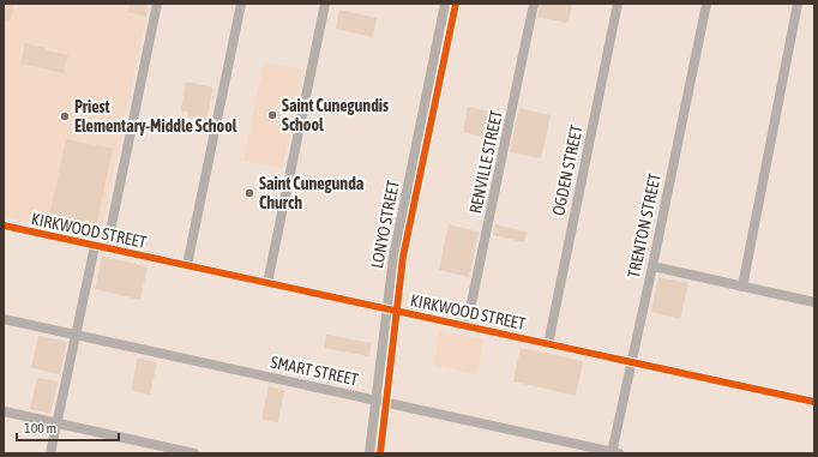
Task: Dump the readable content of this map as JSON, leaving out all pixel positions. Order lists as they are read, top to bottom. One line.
{"streets":{"street":["RENVILLE STREET","OGDEN STREET","LONYO STREET","TRENTON STREET","KIRKWOOD STREET","SMART STREET"]},"crossings":[["RENVILLE STREET","KIRKWOOD STREET"],["OGDEN STREET","KIRKWOOD STREET"],["LONYO STREET","KIRKWOOD STREET"],["LONYO STREET","SMART STREET"],["TRENTON STREET","KIRKWOOD STREET"],["TRENTON STREET","SMART STREET"]],"places":["Saint Cunegundis School","Priest Elementary‑Middle School","Saint Cunegunda Church"],"scale_bar":"100 m"}
